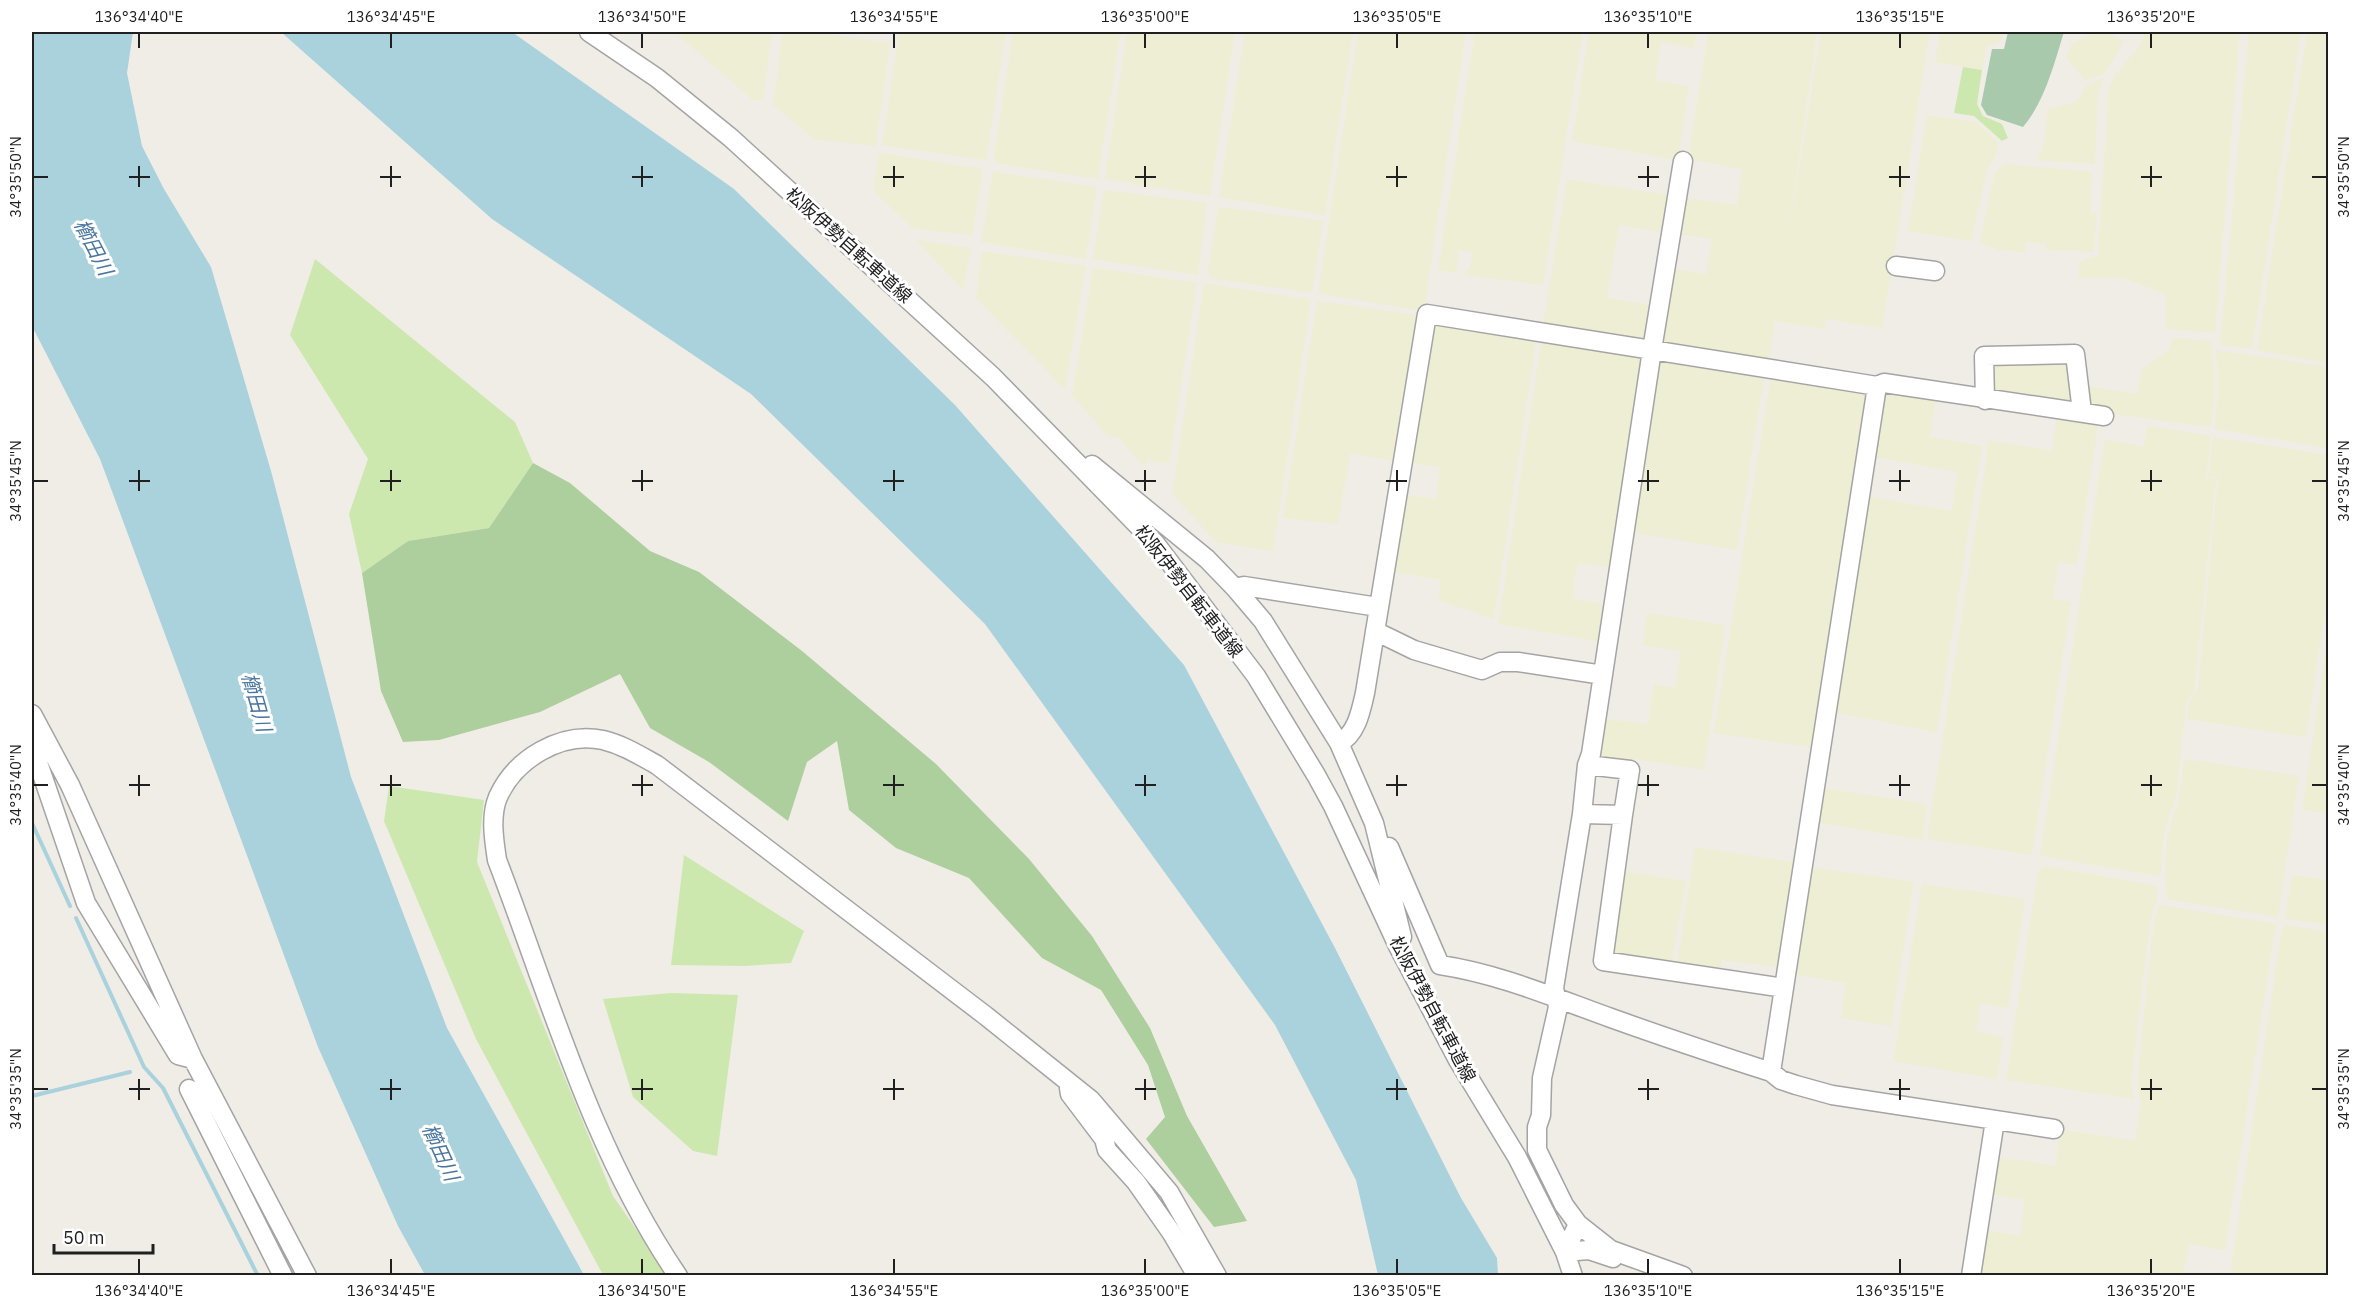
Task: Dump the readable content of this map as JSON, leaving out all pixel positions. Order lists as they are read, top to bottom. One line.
{"streets":{"street":["松阪伊勢自転車道線"]},"water":["櫛田川"],"scale_bar":"50 m","coordinates":["136°34'40\"E","136°34'45\"E","136°34'50\"E","136°34'55\"E","136°35'00\"E","136°35'05\"E","136°35'10\"E","136°35'15\"E","136°35'20\"E","34°35'50\"N","34°35'45\"N","34°35'40\"N","34°35'35\"N"]}
